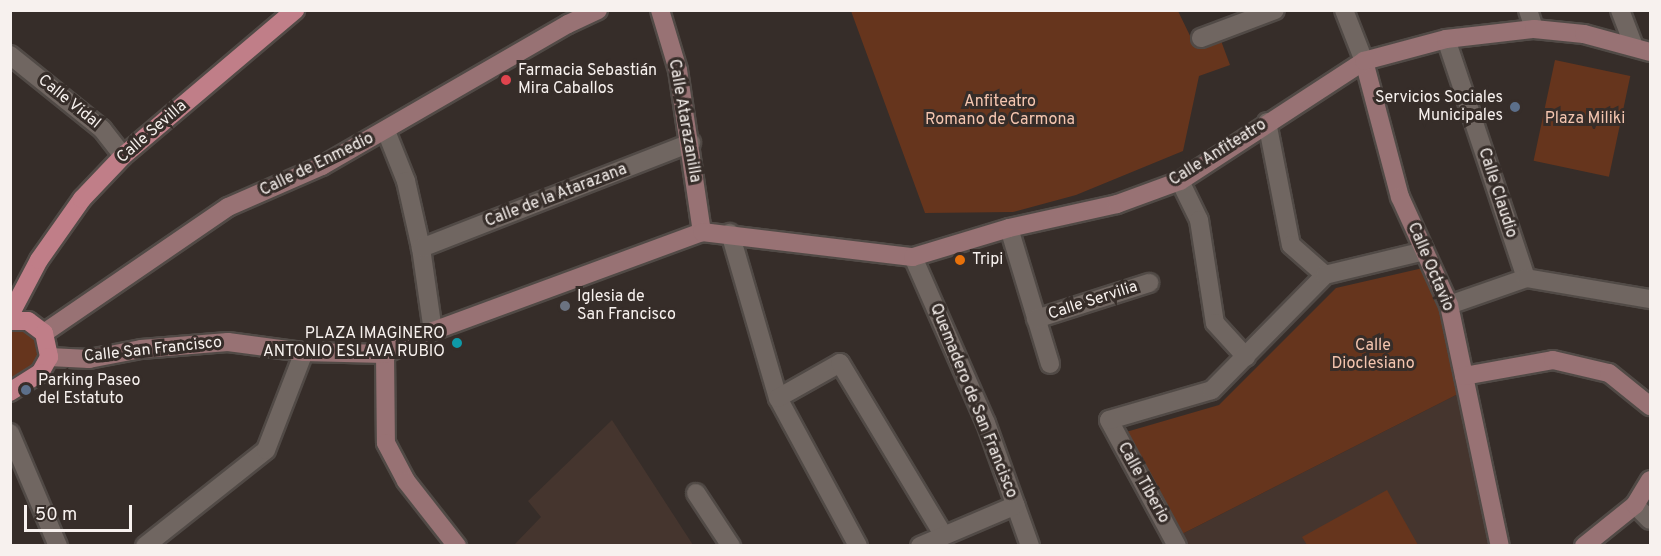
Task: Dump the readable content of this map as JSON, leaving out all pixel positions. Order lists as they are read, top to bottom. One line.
{"streets":{"main road":["Calle Sevilla"],"street":["Calle Vidal","Calle Atarazanilla","Calle Anfiteatro","Calle de Enmedio","Calle Claudio","Calle de la Atarazana","Calle Octavio","Calle Servilia","Calle San Francisco","Quemadero de San Francisco","Calle Tiberio"]},"crossings":[["Calle Vidal","Calle Sevilla"],["Calle Atarazanilla","Calle Anfiteatro"],["Calle Atarazanilla","Calle de la Atarazana"],["Calle Atarazanilla","Calle San Francisco"],["Calle Anfiteatro","Calle Claudio"],["Calle Anfiteatro","Calle Octavio"],["Calle Anfiteatro","Calle Servilia"],["Calle Anfiteatro","Calle San Francisco"],["Calle Anfiteatro","Quemadero de San Francisco"]],"parks":["Anfiteatro Romano de Carmona","Plaza Miliki","Calle Dioclesiano"],"places":["Farmacia Sebastián Mira Caballos","Servicios Sociales Municipales","Tripi","Iglesia de San Francisco","PLAZA IMAGINERO ANTONIO ESLAVA RUBIO","Parking Paseo del Estatuto"],"scale_bar":"50 m"}
